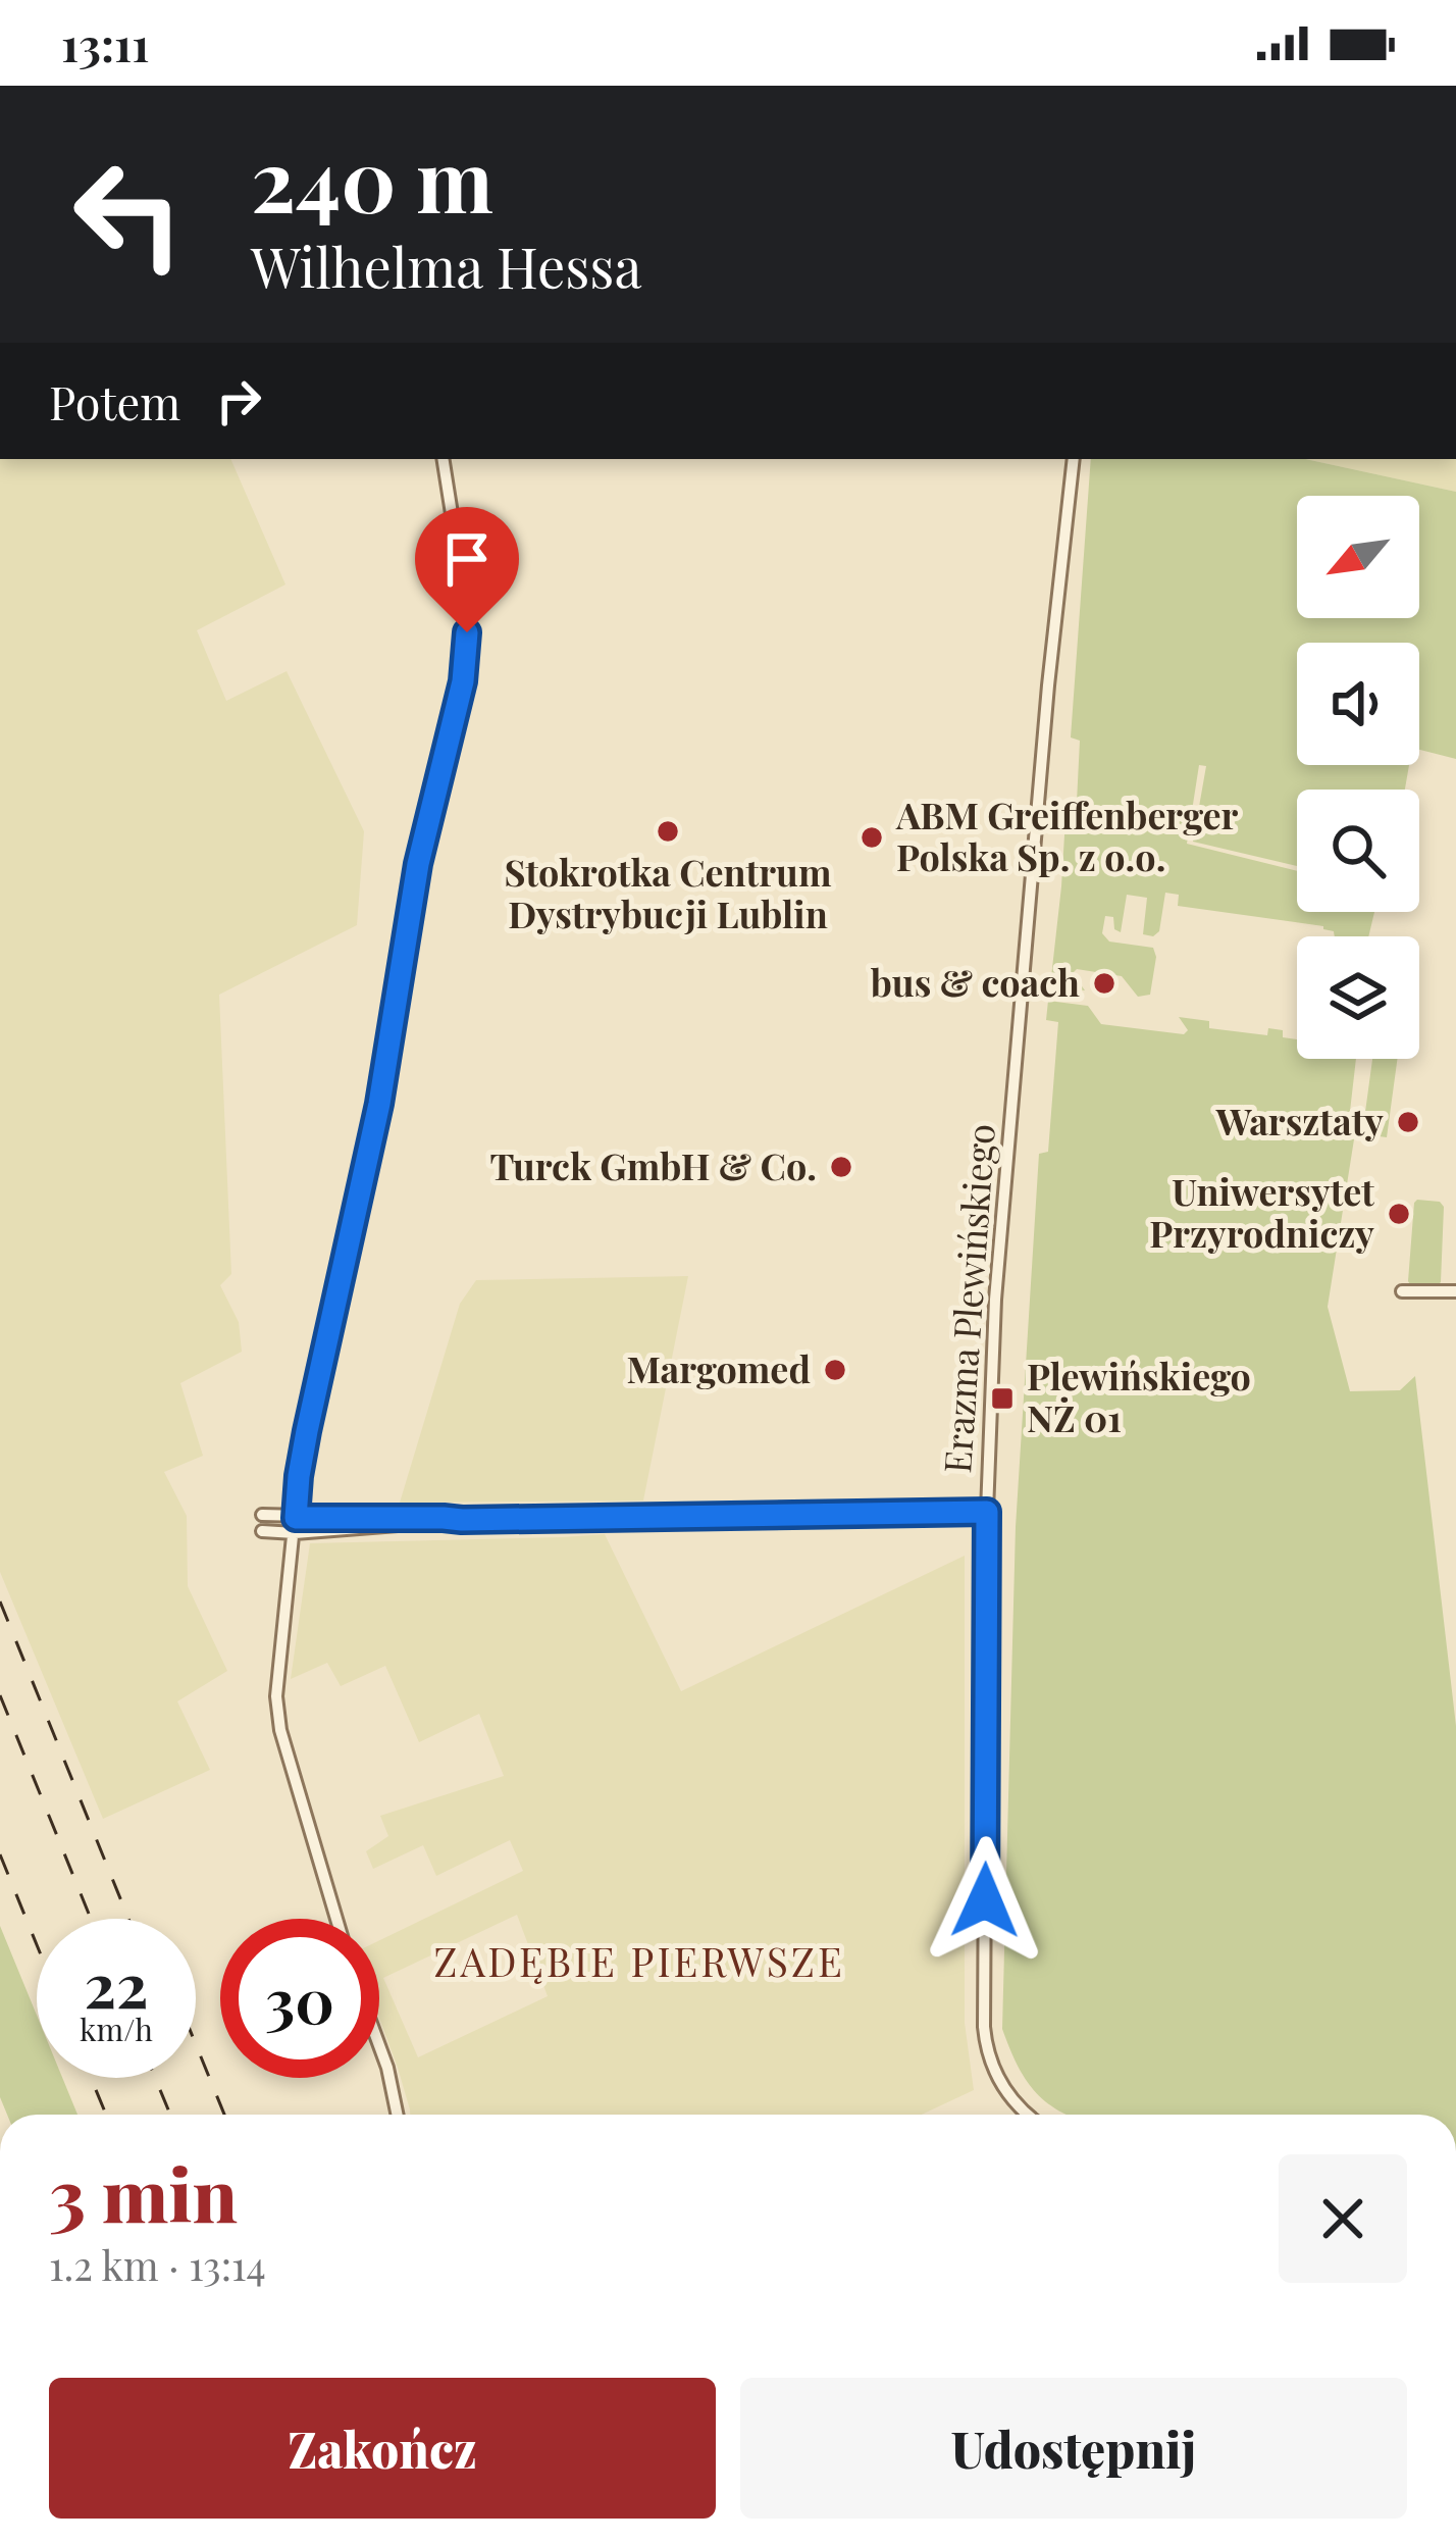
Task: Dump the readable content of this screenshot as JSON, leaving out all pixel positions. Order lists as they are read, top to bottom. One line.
{"streets":{"street":["Erazma Plewińskiego"]},"districts":["ZADĘBIE PIERWSZE"],"places":{"other":["Stokrotka Centrum Dystrybucji Lublin","ABM Greiffenberger Polska Sp. z o.o.","bus & coach","Warsztaty","Turck GmbH & Co.","Uniwersytet Przyrodniczy","Margomed"],"transit":["Plewińskiego NŻ 01"]},"north":"bottom left","page":{"status":"13:11","turn":["240 m","Wilhelma Hessa"],"then":"Potem","speed":"22 km/h","limit":"30","heading":["3 min","1.2 km · 13:14"],"buttons":["Zakończ","Udostępnij"]}}
